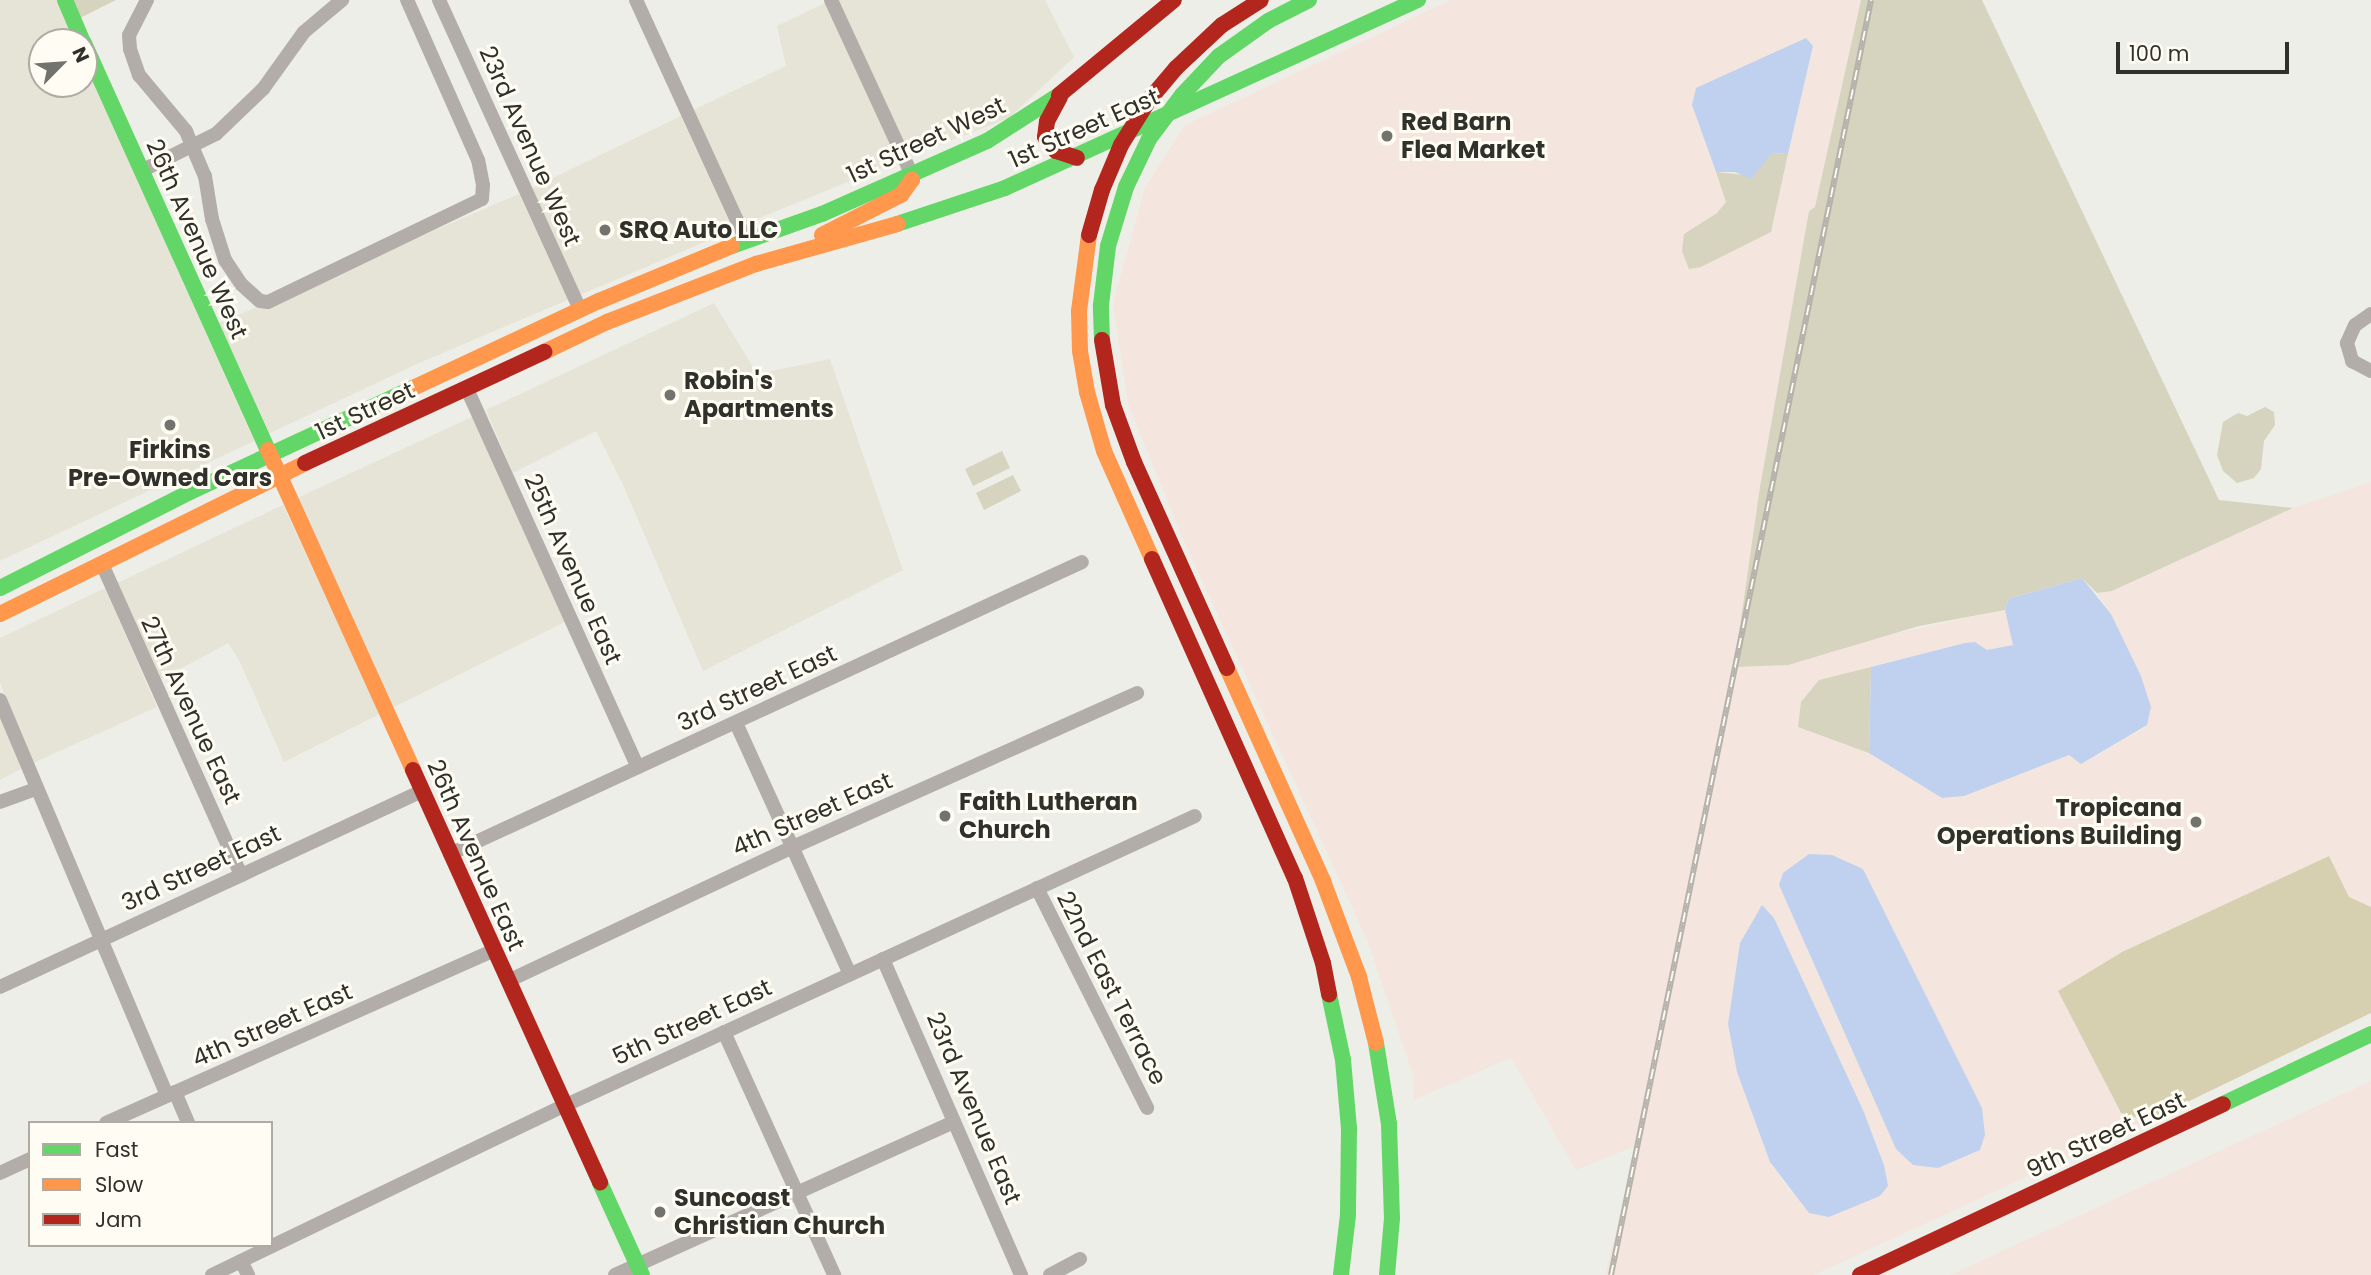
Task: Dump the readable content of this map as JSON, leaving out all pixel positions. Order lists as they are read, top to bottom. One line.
{"streets":{"main road":["1st Street East","1st Street West","26th Avenue West","1st Street","26th Avenue East","9th Street East"],"street":["23rd Avenue West","25th Avenue East","3rd Street East","27th Avenue East","4th Street East","22nd East Terrace","5th Street East","23rd Avenue East"]},"crossings":[["1st Street East","1st Street"],["1st Street West","1st Street"],["23rd Avenue West","1st Street"],["26th Avenue West","1st Street"],["26th Avenue West","26th Avenue East"],["1st Street","25th Avenue East"],["1st Street","27th Avenue East"],["1st Street","26th Avenue East"],["25th Avenue East","3rd Street East"],["3rd Street East","27th Avenue East"],["3rd Street East","26th Avenue East"],["4th Street East","26th Avenue East"],["26th Avenue East","5th Street East"],["22nd East Terrace","5th Street East"],["5th Street East","23rd Avenue East"]],"places":["Red Barn Flea Market","SRQ Auto LLC","Robin's Apartments","Firkins Pre-Owned Cars","Faith Lutheran Church","Tropicana Operations Building","Suncoast Christian Church"],"legend":["Fast","Slow","Jam"],"scale_bar":"100 m","north":"top right"}
